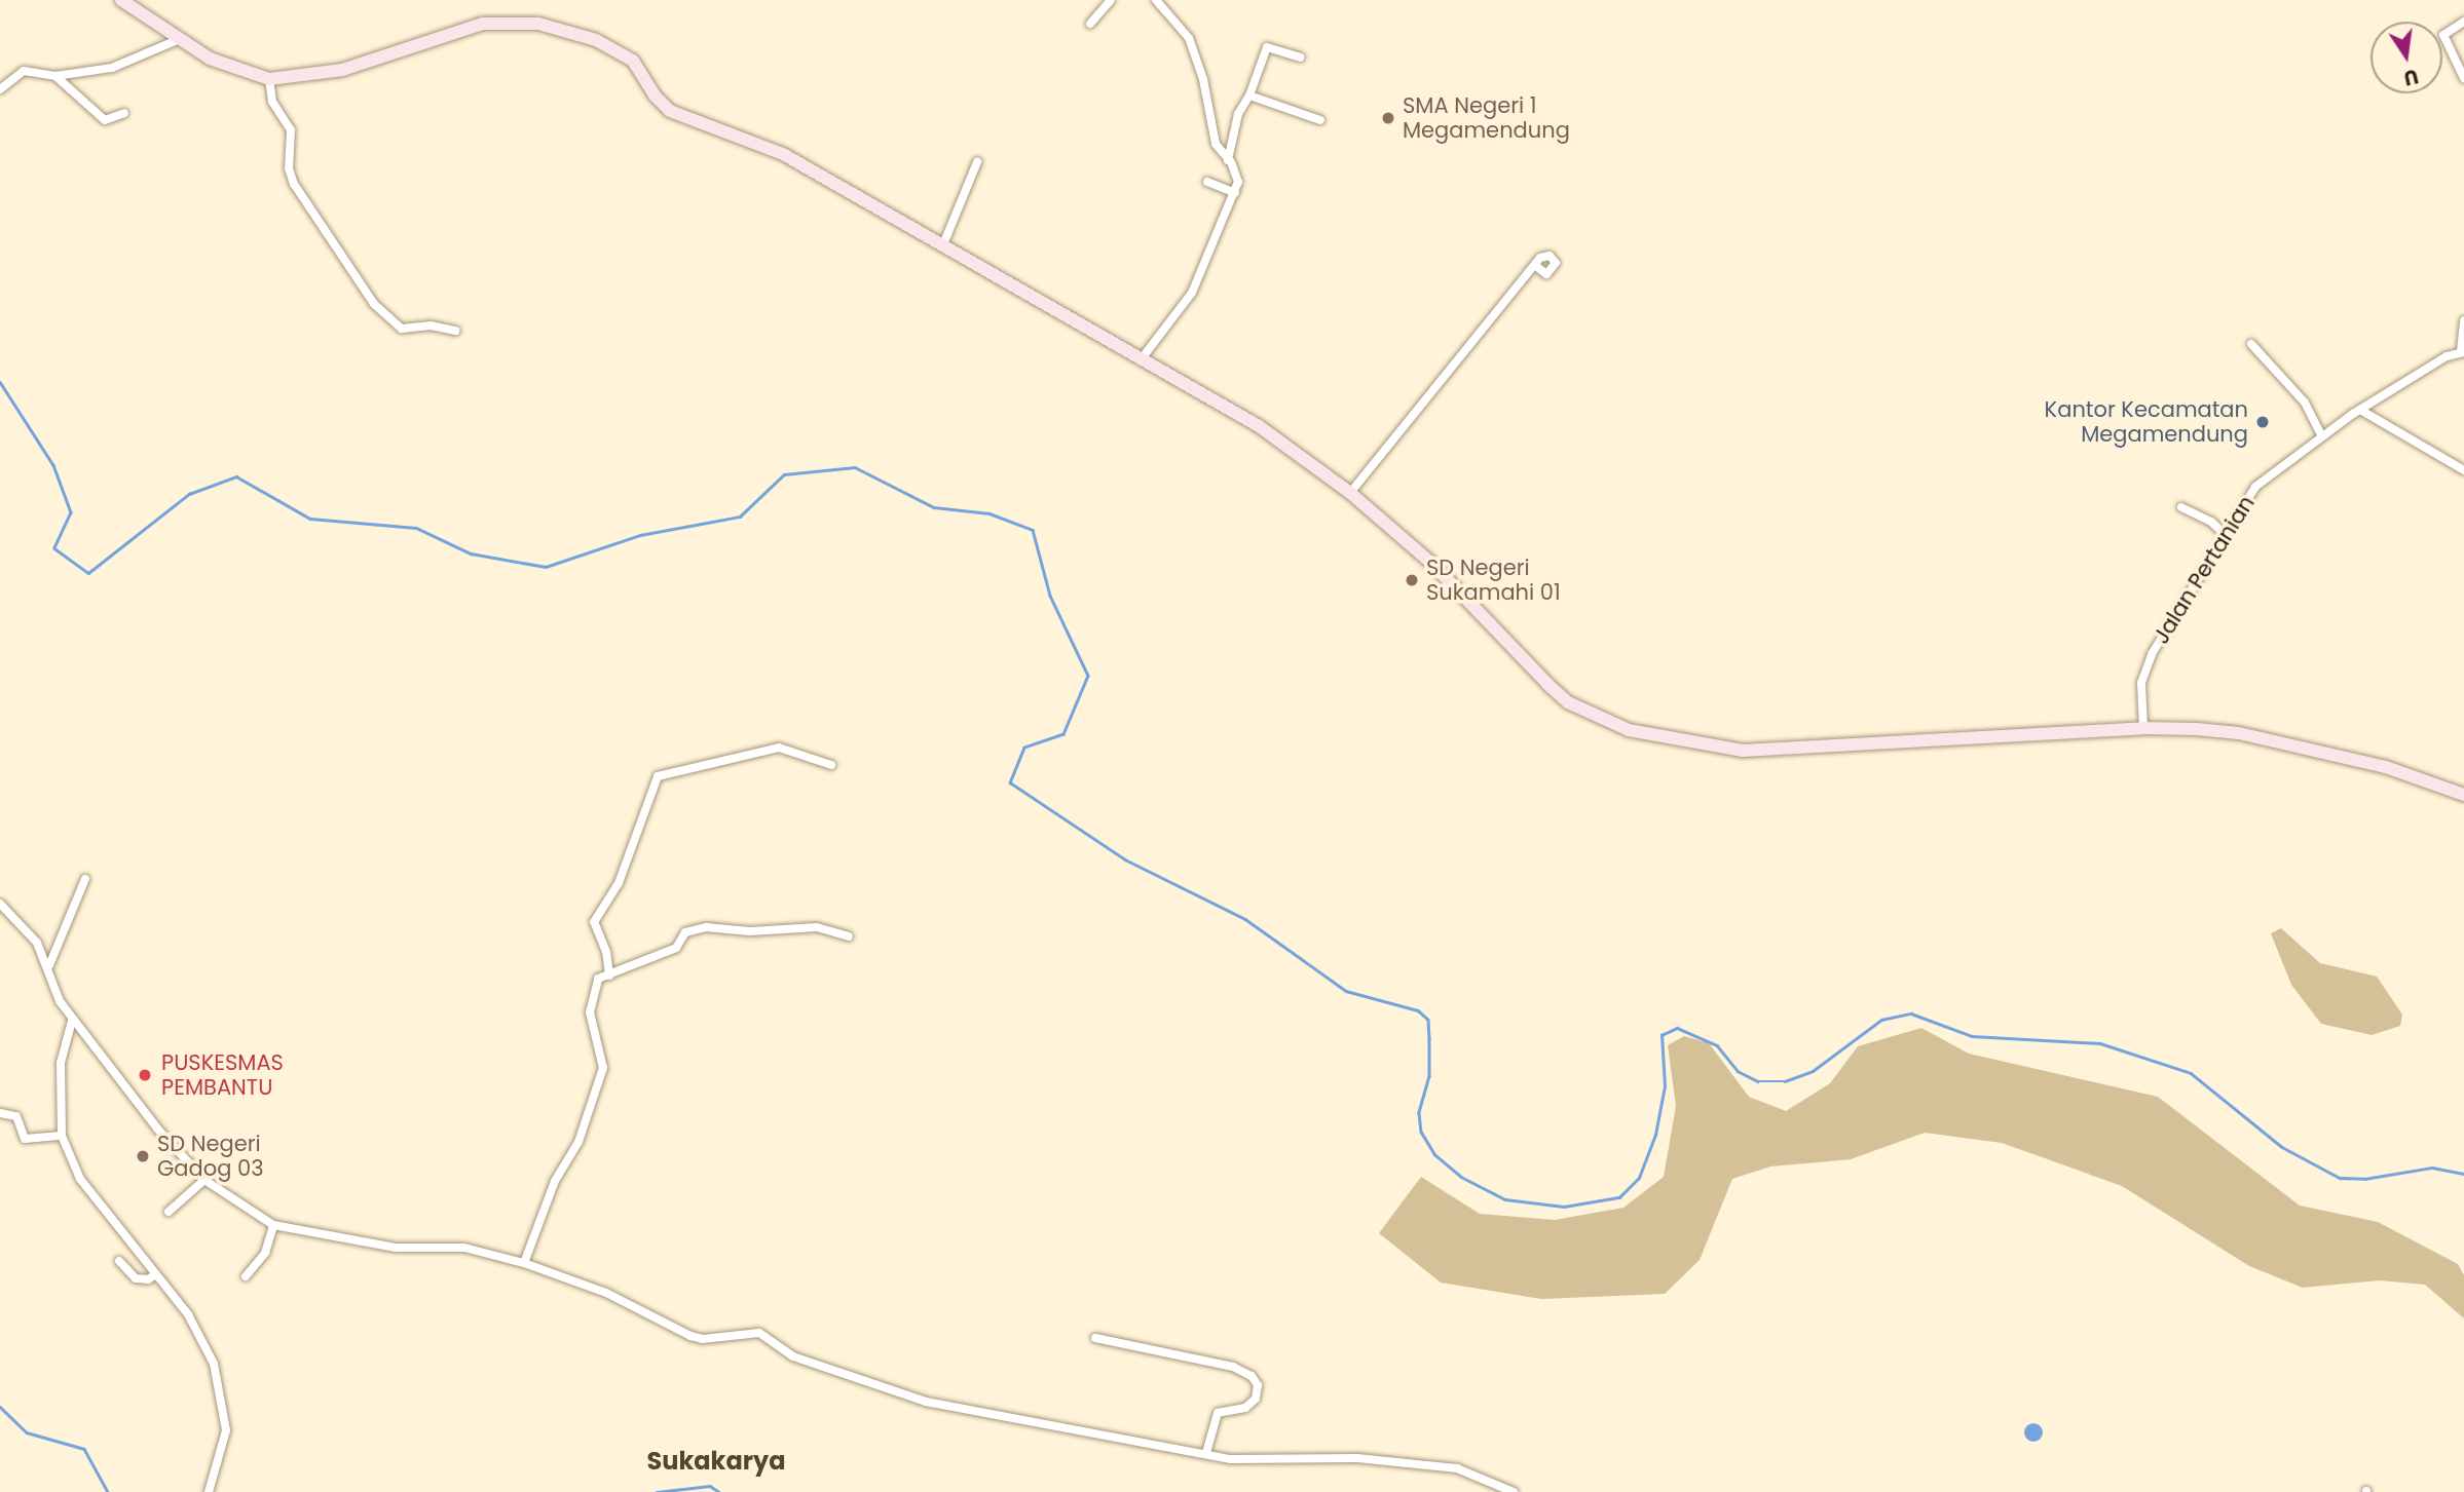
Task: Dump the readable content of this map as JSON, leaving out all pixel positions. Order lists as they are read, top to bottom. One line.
{"streets":{"street":["Jalan Pertanian"]},"districts":["Sukakarya"],"places":["SMA Negeri 1 Megamendung","Kantor Kecamatan Megamendung","SD Negeri Sukamahi 01","PUSKESMAS PEMBANTU","SD Negeri Gadog 03"],"north":"bottom"}
